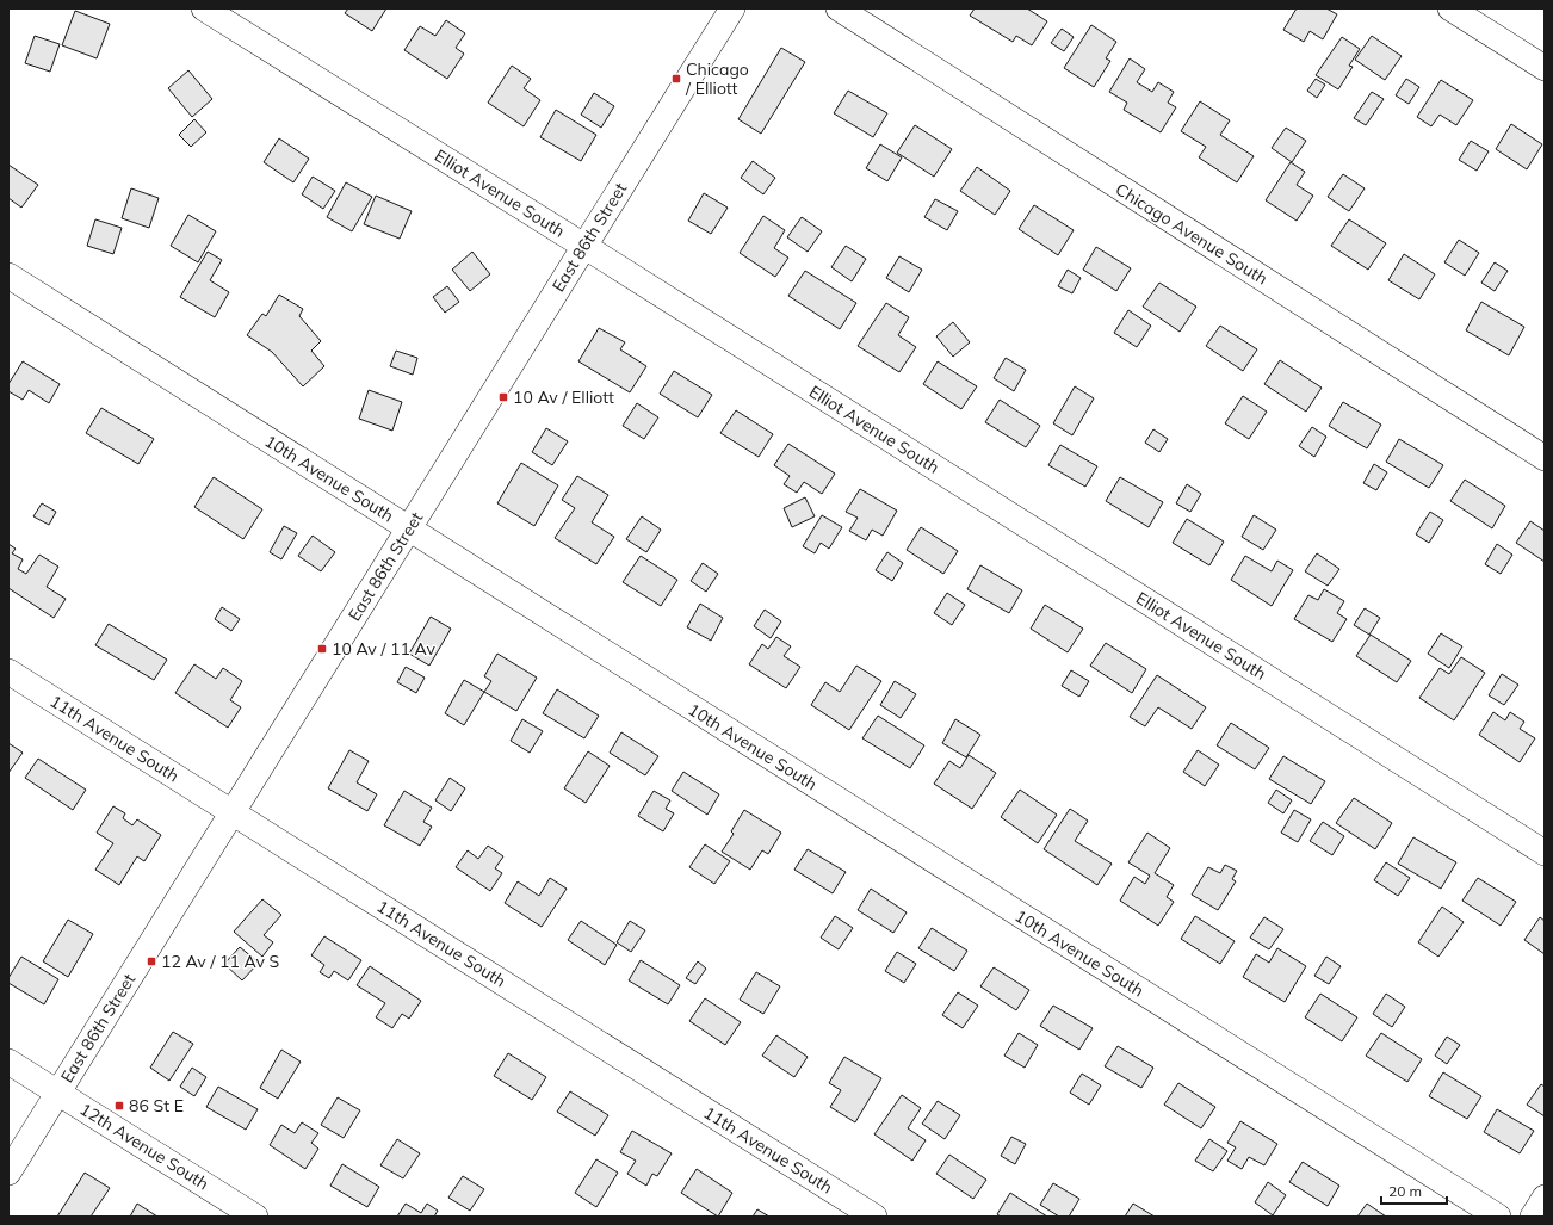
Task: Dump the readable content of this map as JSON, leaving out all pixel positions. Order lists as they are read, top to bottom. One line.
{"streets":{"street":["Elliot Avenue South","Chicago Avenue South","East 86th Street","10th Avenue South","11th Avenue South","12th Avenue South"]},"crossings":[["Elliot Avenue South","East 86th Street"],["East 86th Street","10th Avenue South"],["East 86th Street","11th Avenue South"],["East 86th Street","12th Avenue South"]],"places":{"transit":["Chicago / Elliott","10 Av / Elliott","10 Av / 11 Av","12 Av / 11 Av S","86 St E"]},"scale_bar":"20 m"}
